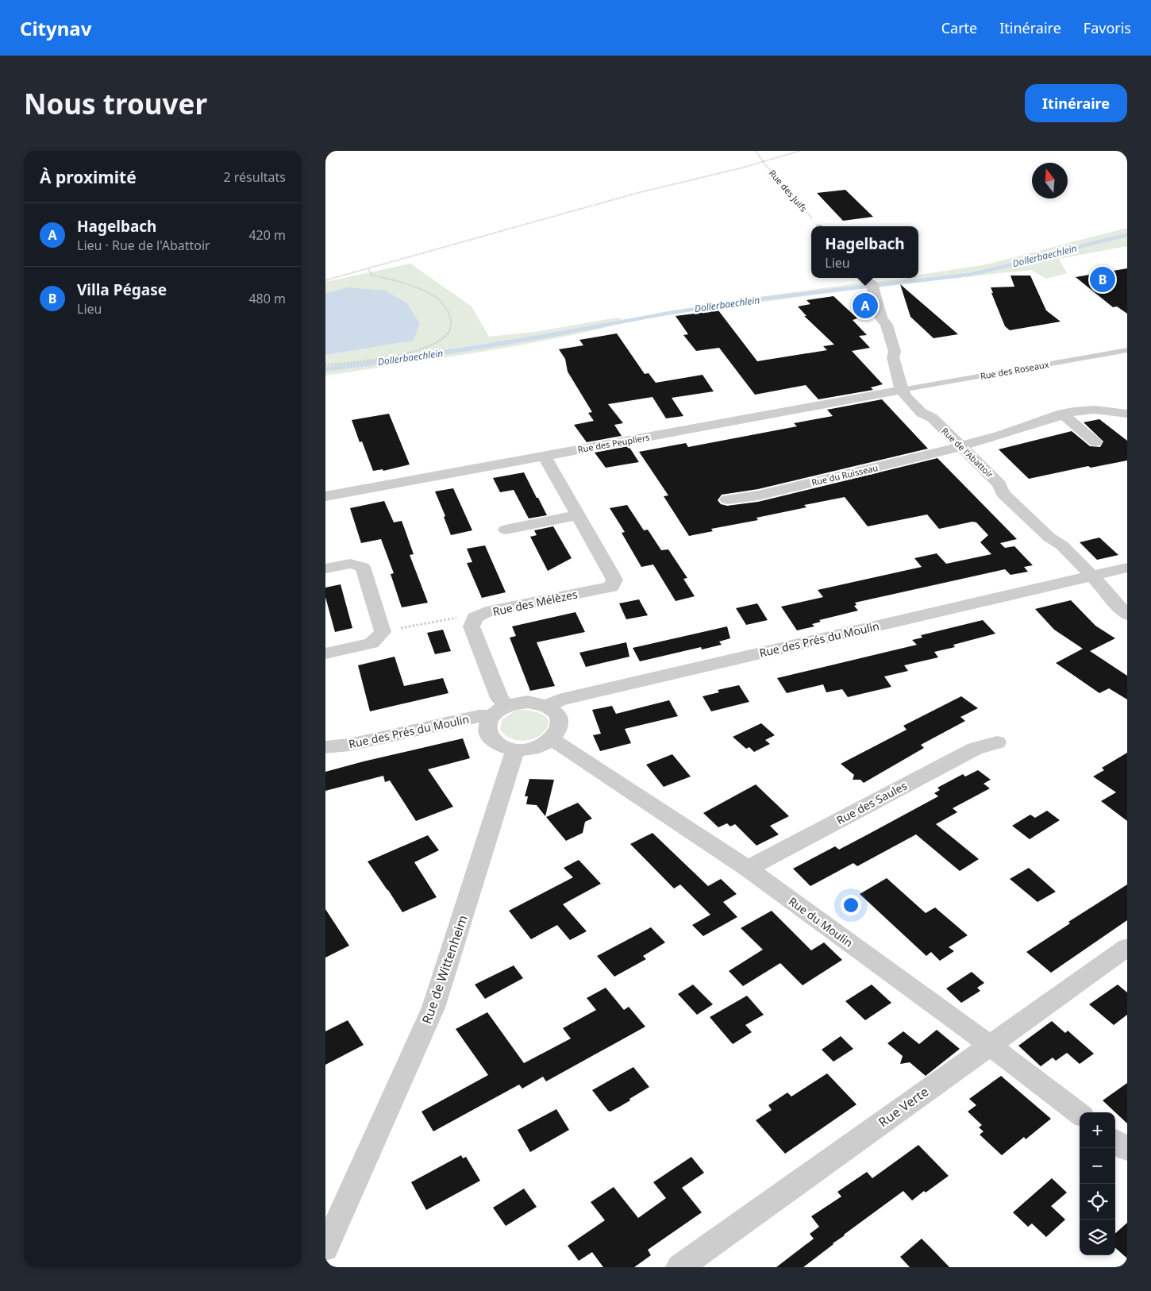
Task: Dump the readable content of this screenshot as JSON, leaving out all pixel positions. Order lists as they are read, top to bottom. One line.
{"streets":{"street":["Rue des Peupliers","Rue de l'Abattoir","Rue du Ruisseau","Rue des Mélèzes","Rue des Prés du Moulin","Rue des Saules","Rue du Moulin","Rue de Wittenheim","Rue Verte"],"lane":["Rue des Roseaux"],"path":["Rue des Juifs"]},"crossings":[["Rue des Roseaux","Rue des Peupliers"],["Rue des Roseaux","Rue de l'Abattoir"],["Rue des Peupliers","Rue de l'Abattoir"],["Rue des Peupliers","Rue des Mélèzes"],["Rue de l'Abattoir","Rue du Ruisseau"],["Rue de l'Abattoir","Rue des Prés du Moulin"],["Rue des Prés du Moulin","Rue du Moulin"],["Rue des Prés du Moulin","Rue de Wittenheim"],["Rue des Saules","Rue du Moulin"],["Rue du Moulin","Rue de Wittenheim"],["Rue du Moulin","Rue Verte"]],"water":["Dollerbaechlein"],"north":"top","page":{"header":"Citynav","nav":["Carte","Itinéraire","Favoris"],"buttons":"Itinéraire","title":"Nous trouver","heading":["À proximité","2 résultats"],"list":[{"mark":"A","name":"Hagelbach","note":"Lieu · Rue de l'Abattoir","value":"420 m"},{"mark":"B","name":"Villa Pégase","note":"Lieu","value":"480 m"}],"popup":["Hagelbach","Lieu"],"pins":["B","A"],"map_buttons":["+","−"]}}
